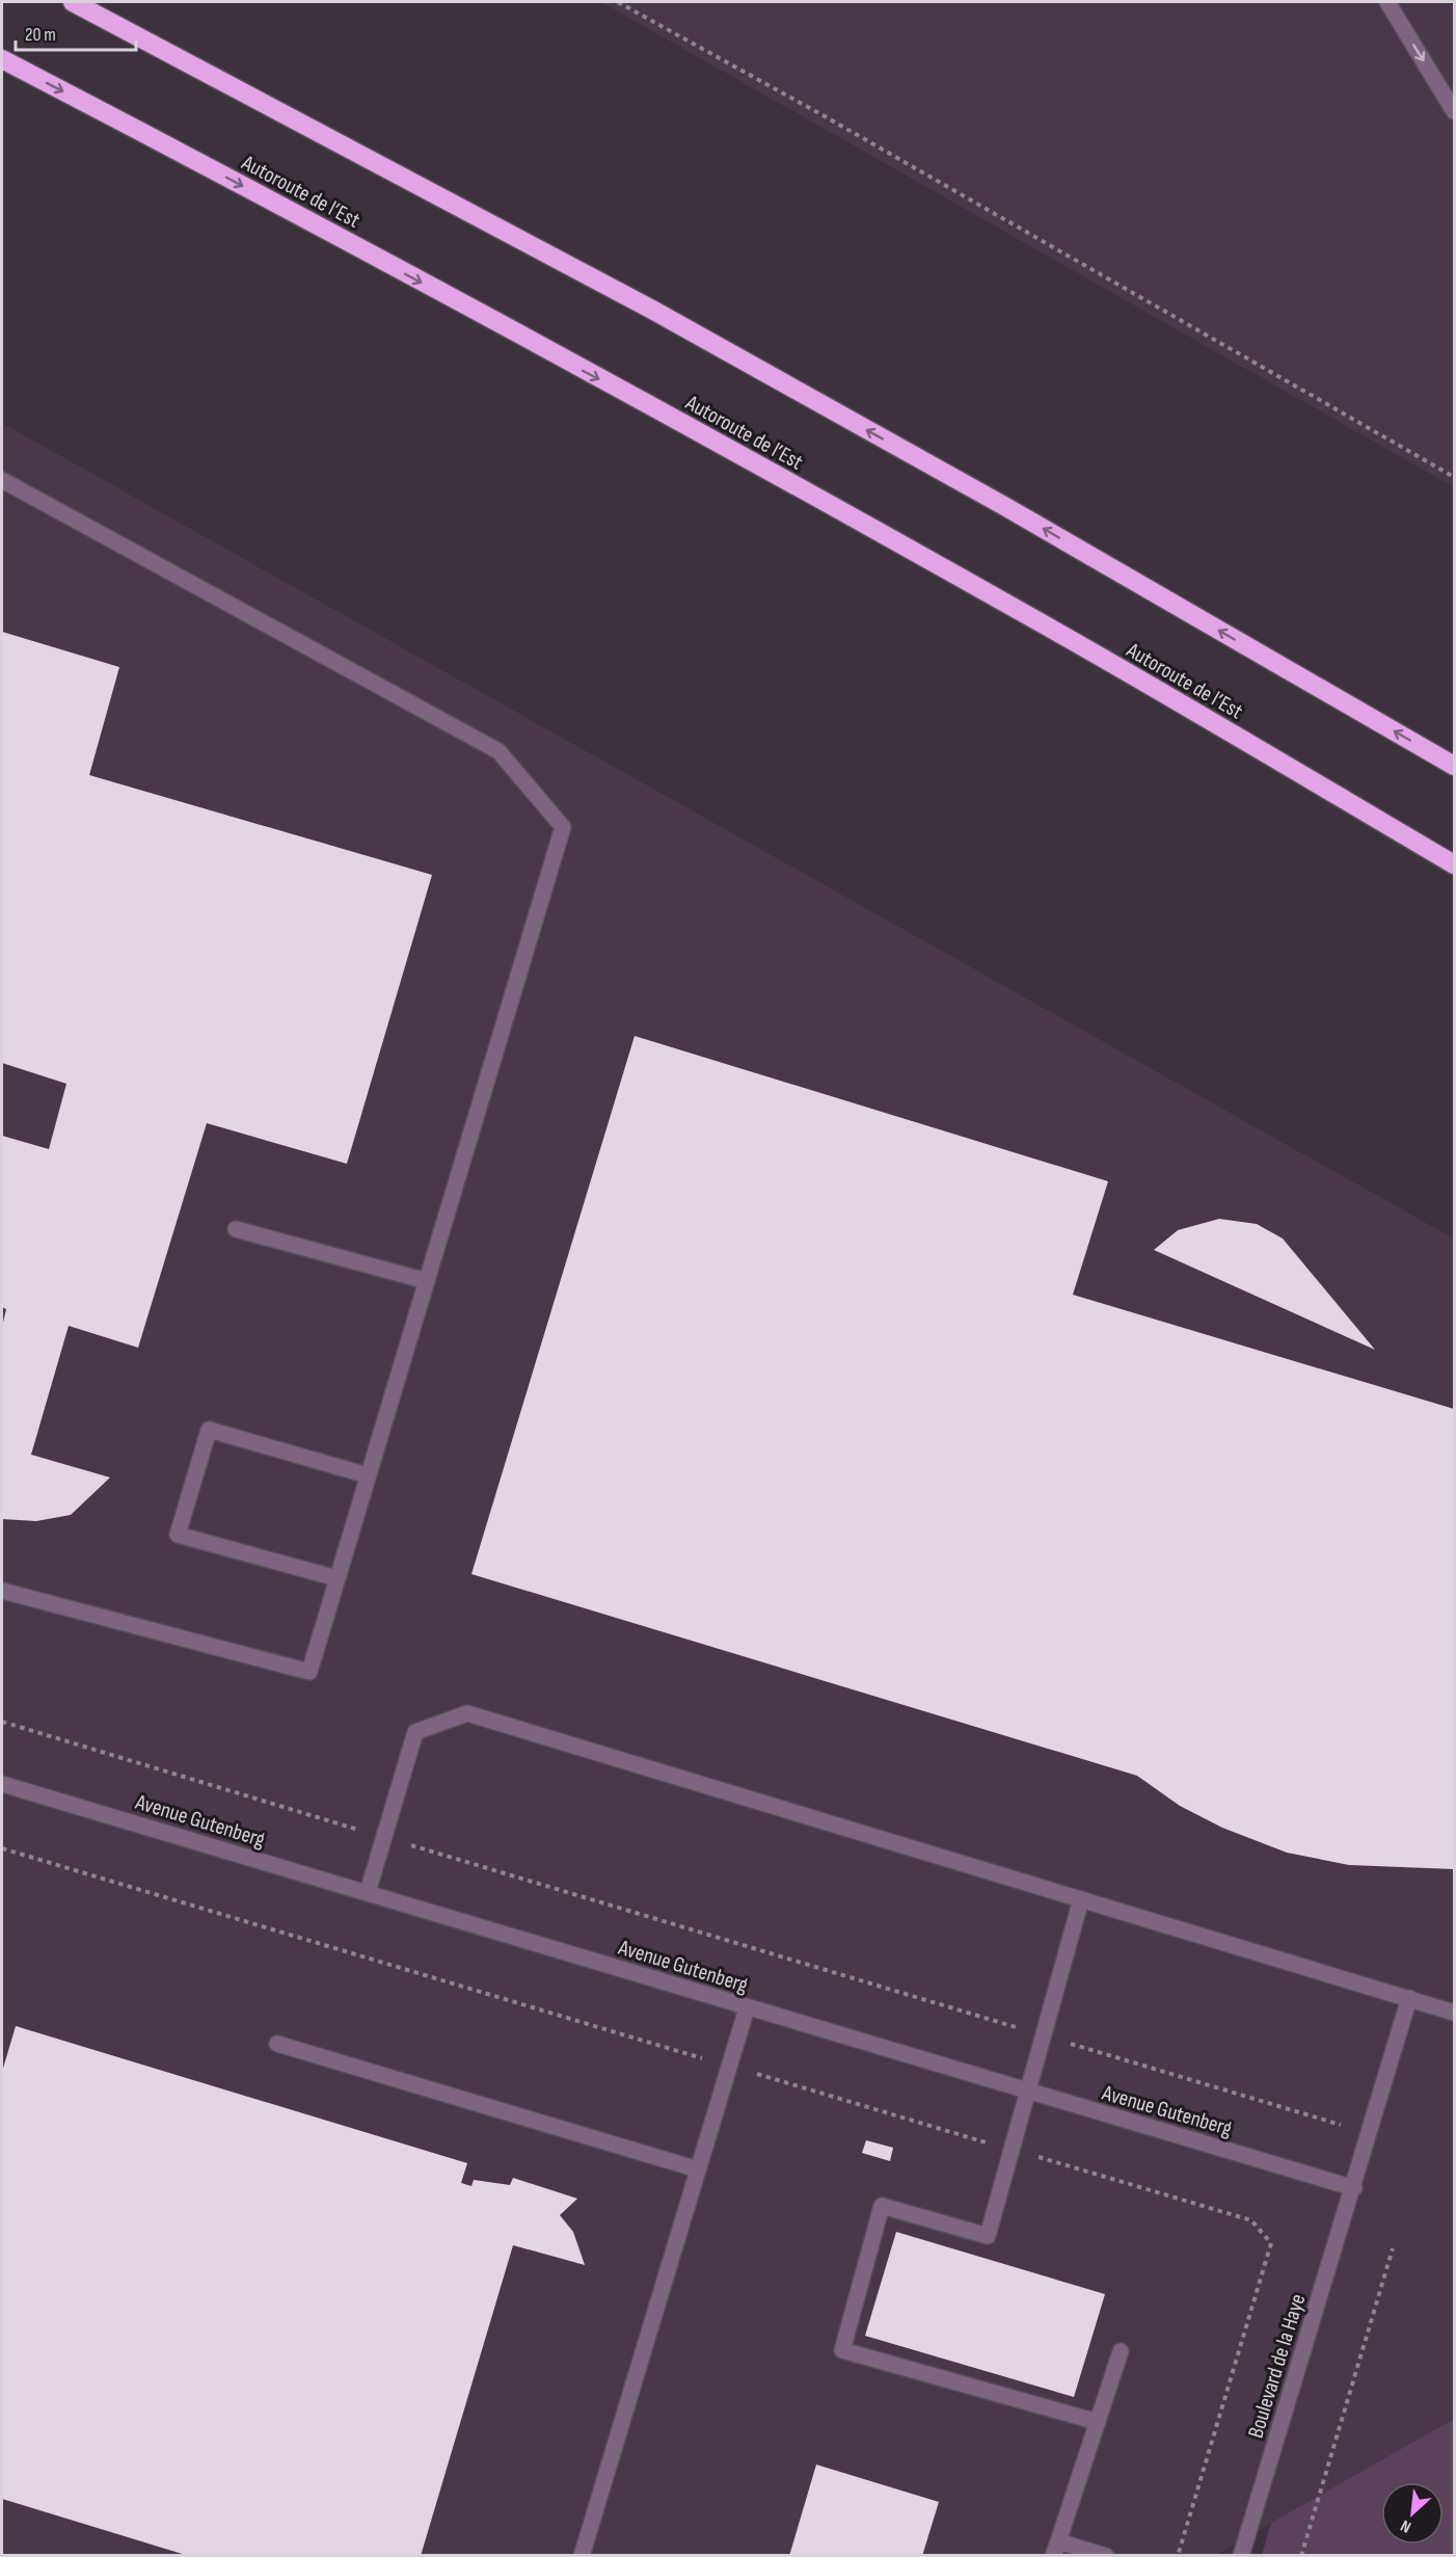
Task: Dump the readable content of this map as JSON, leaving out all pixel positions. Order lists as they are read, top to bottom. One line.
{"streets":{"highway":["Autoroute de l’Est"],"street":["Avenue Gutenberg","Boulevard de la Haye"]},"crossings":[["Avenue Gutenberg","Boulevard de la Haye"]],"scale_bar":"20 m","north":"bottom left"}
